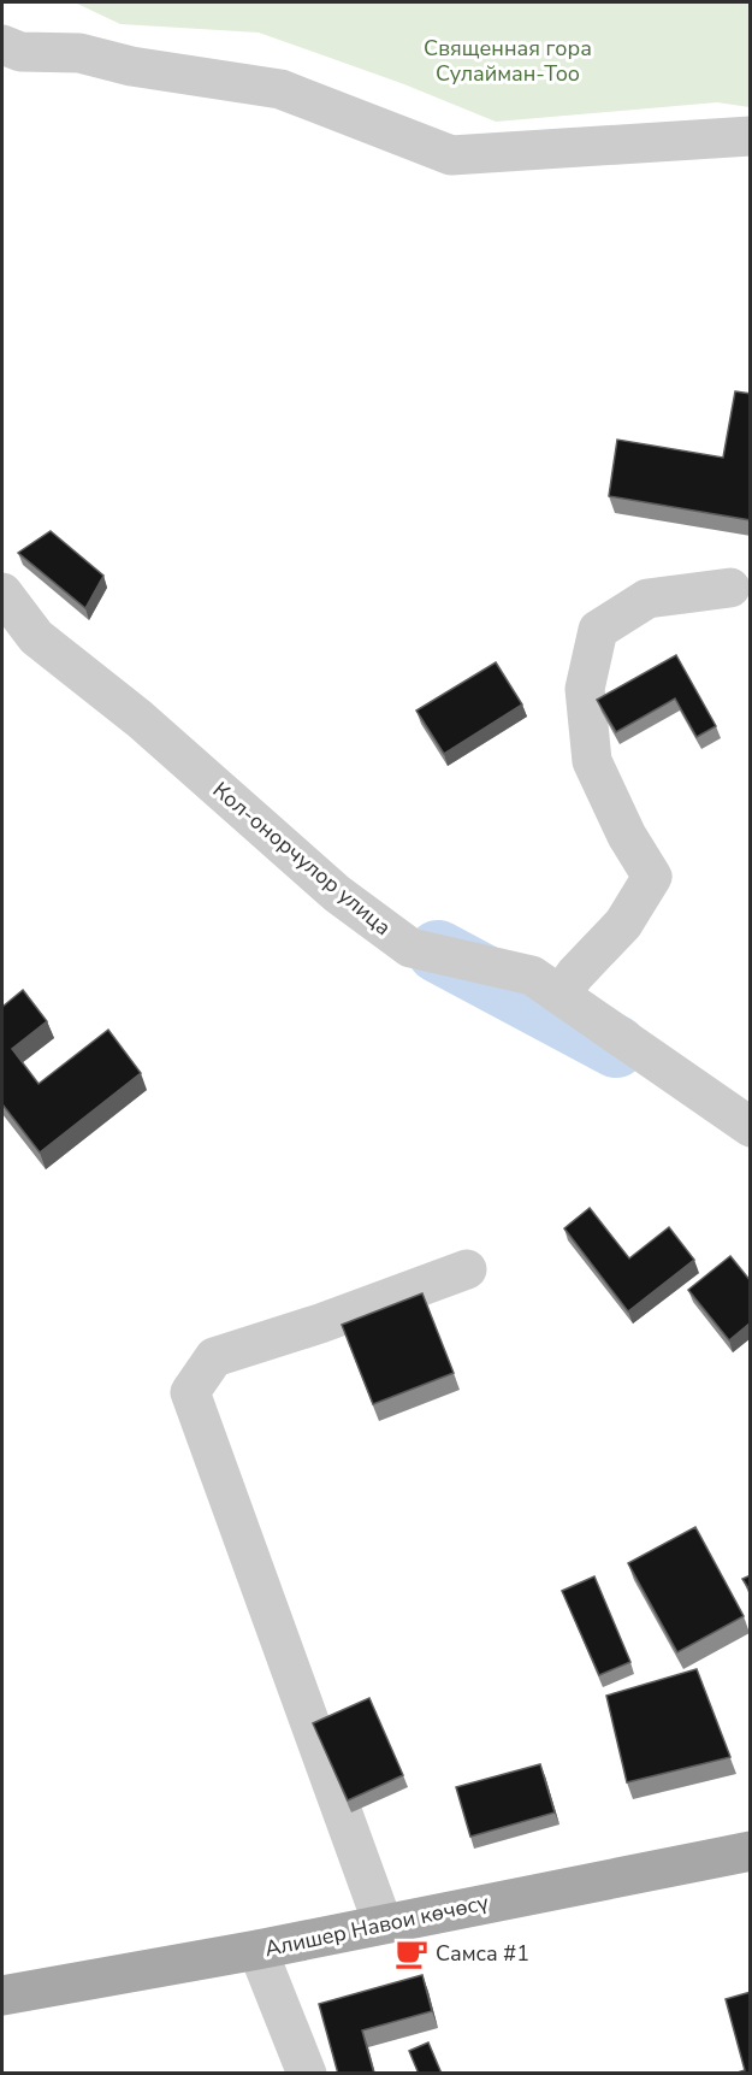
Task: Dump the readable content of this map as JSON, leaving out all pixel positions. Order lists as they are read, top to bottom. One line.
{"streets":{"main road":["Алишер Навои көчөсү"],"street":["Кол-онорчулор улица"]},"parks":["Священная гора Сулайман-Тоо"],"places":{"cafe":["Самса #1"]}}
